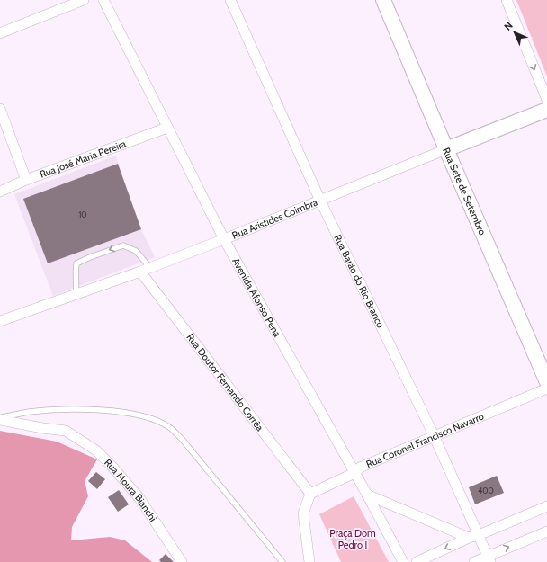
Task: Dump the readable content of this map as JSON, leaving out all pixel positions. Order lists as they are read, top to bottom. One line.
{"streets":{"main road":["Rua Sete de Setembro","Rua Aristides Coimbra"],"street":["Rua José Maria Pereira","Rua Barão do Rio Branco","Avenida Afonso Pena","Rua Doutor Fernando Corrêa","Rua Coronel Francisco Navarro","Rua Moura Bianchi"]},"crossings":[["Rua José Maria Pereira","Avenida Afonso Pena"],["Rua Sete de Setembro","Rua Aristides Coimbra"],["Rua Aristides Coimbra","Rua Barão do Rio Branco"],["Rua Aristides Coimbra","Avenida Afonso Pena"],["Rua Aristides Coimbra","Rua Doutor Fernando Corrêa"],["Rua Barão do Rio Branco","Rua Coronel Francisco Navarro"],["Avenida Afonso Pena","Rua Coronel Francisco Navarro"],["Rua Doutor Fernando Corrêa","Rua Coronel Francisco Navarro"]],"parks":["Praça Dom Pedro I"],"house_numbers":["10","400"],"north":"top left"}
